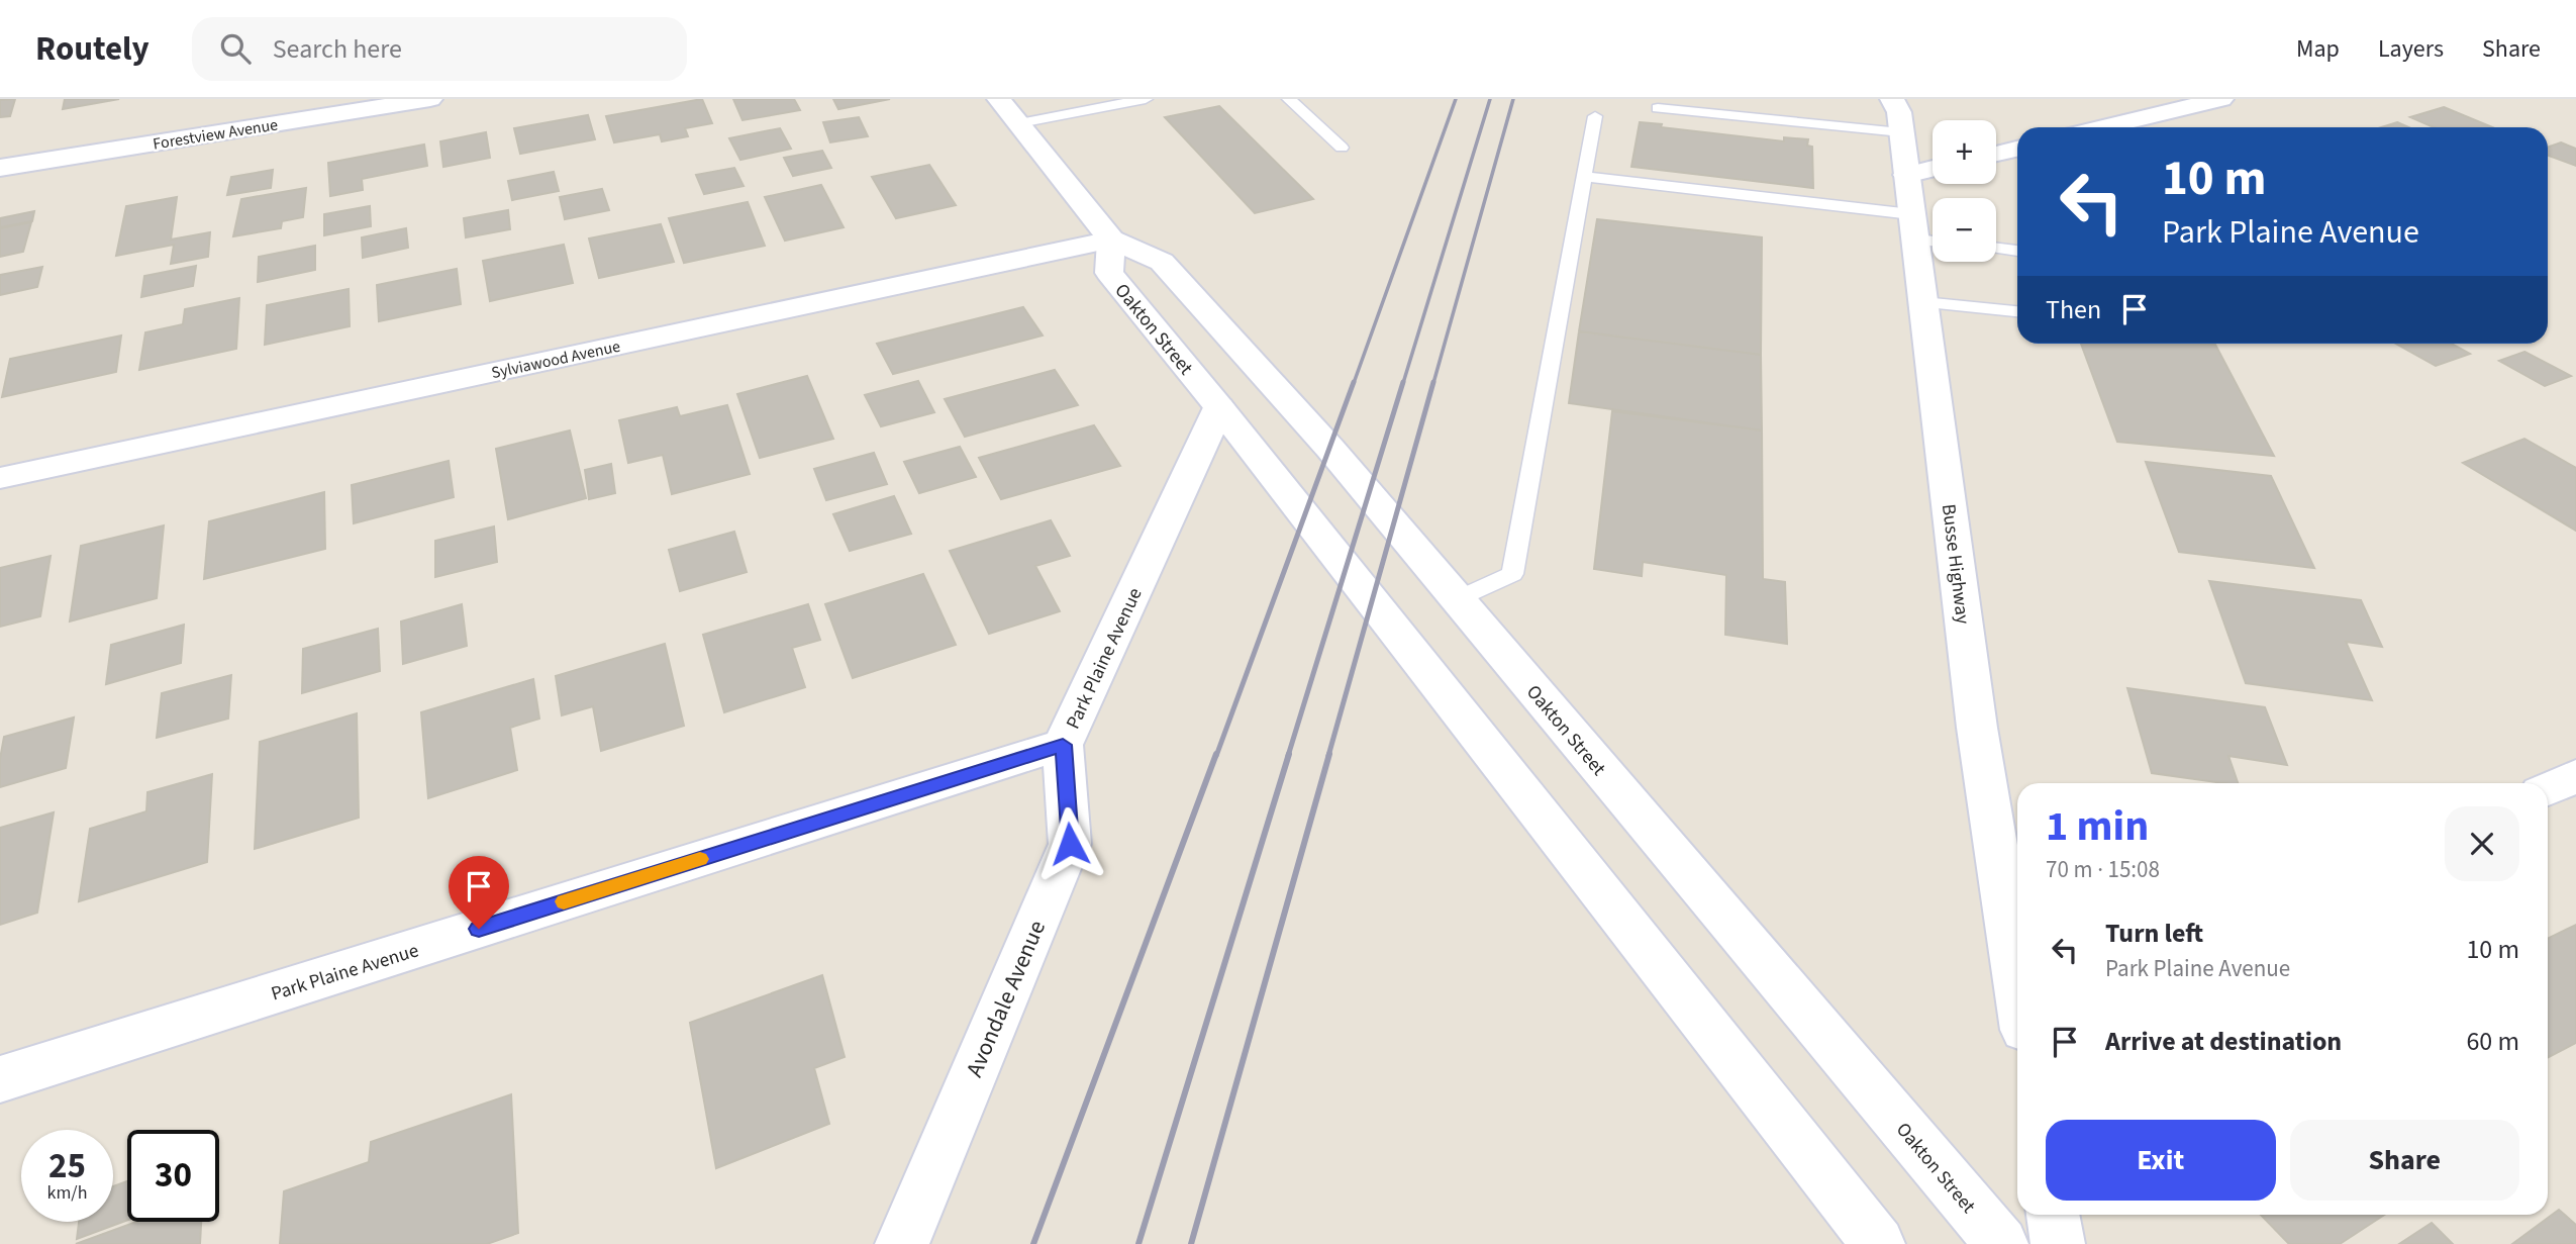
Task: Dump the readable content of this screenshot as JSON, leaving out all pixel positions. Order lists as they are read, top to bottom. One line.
{"streets":{"main road":["Forestview Avenue","Oakton Street","Sylviawood Avenue","Busse Highway","Park Plaine Avenue","Avondale Avenue"]},"crossings":[["Oakton Street","Sylviawood Avenue"],["Oakton Street","Park Plaine Avenue"],["Park Plaine Avenue","Avondale Avenue"]],"page":{"header":"Routely","search":"Search here","nav":["Map","Layers","Share"],"map_buttons":["+","−"],"turn":["10 m","Park Plaine Avenue"],"then":"Then","heading":["1 min","70 m · 15:08"],"list":[{"name":"Turn left","note":"Park Plaine Avenue","value":"10 m"},{"name":"Arrive at destination","value":"60 m"}],"buttons":["Exit","Share"],"speed":"25 km/h","limit":"30"}}
